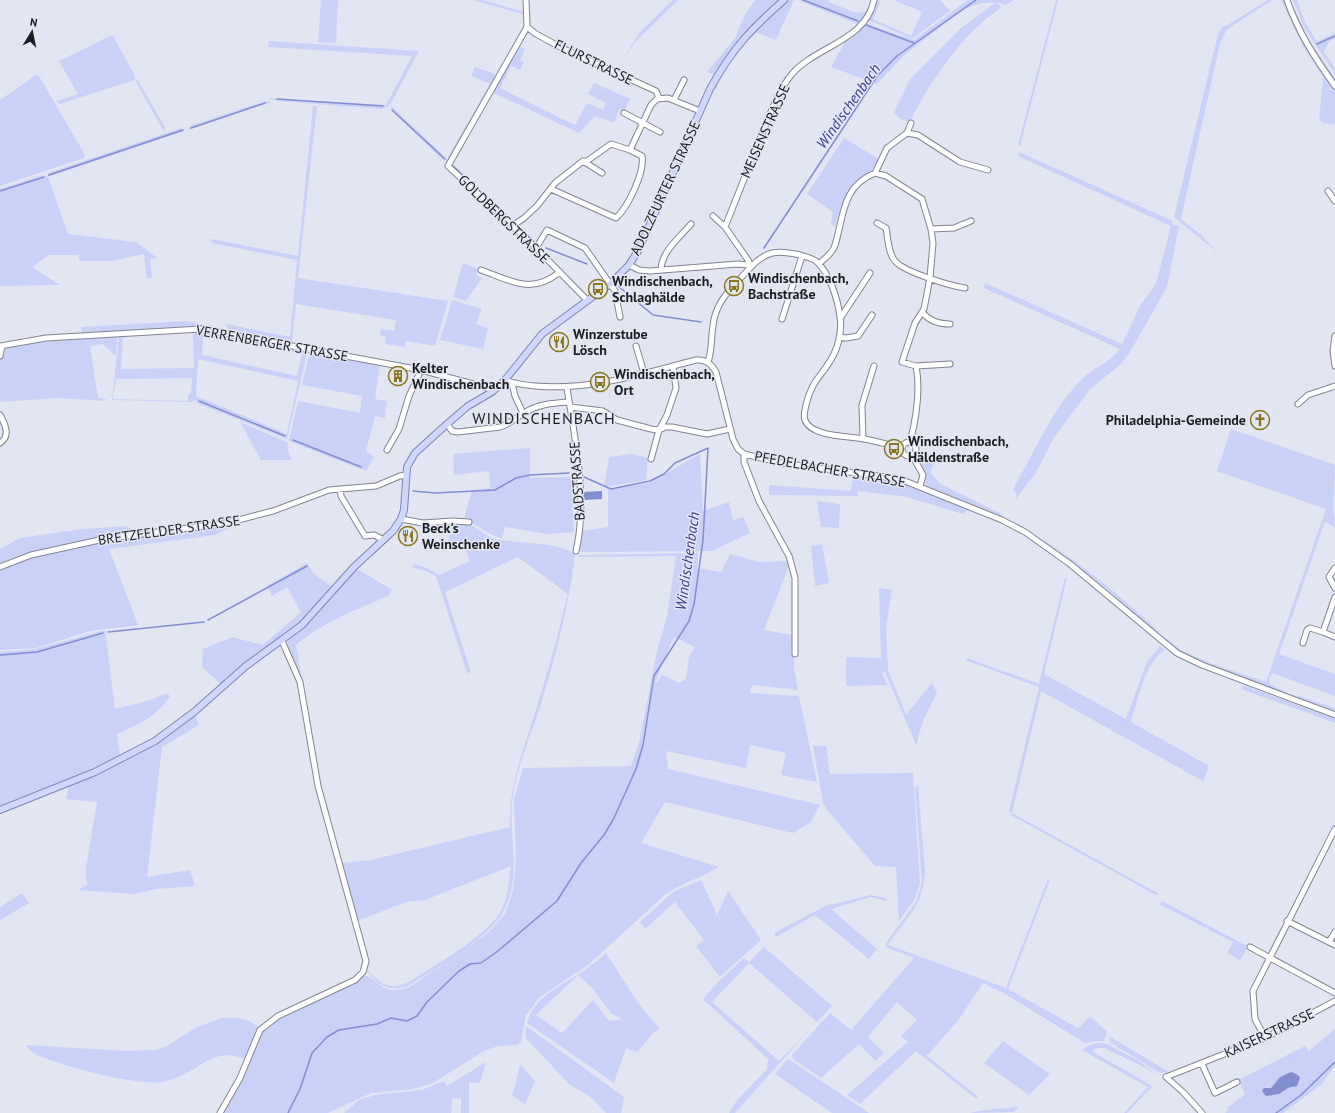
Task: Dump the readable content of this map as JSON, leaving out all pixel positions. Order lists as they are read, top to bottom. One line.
{"streets":{"main road":["ADOLZFURTER STRASSE"],"street":["FLURSTRASSE","MEISENSTRASSE","GOLDBERGSTRASSE","VERRENBERGER STRASSE","PFEDELBACHER STRASSE","BADSTRASSE","BRETZFELDER STRASSE","KAISERSTRASSE"]},"crossings":[["FLURSTRASSE","GOLDBERGSTRASSE"],["ADOLZFURTER STRASSE","GOLDBERGSTRASSE"],["ADOLZFURTER STRASSE","VERRENBERGER STRASSE"],["ADOLZFURTER STRASSE","BRETZFELDER STRASSE"]],"districts":["WINDISCHENBACH"],"water":["Windischenbach"],"places":{"bus stop":["Windischenbach, Bachstraße","Windischenbach, Schlaghälde","Windischenbach, Ort","Windischenbach, Häldenstraße"],"restaurant":["Winzerstube Lösch","Beck's Weinschenke"],"building":["Kelter Windischenbach"],"church":["Philadelphia-Gemeinde"]},"north":"top"}
